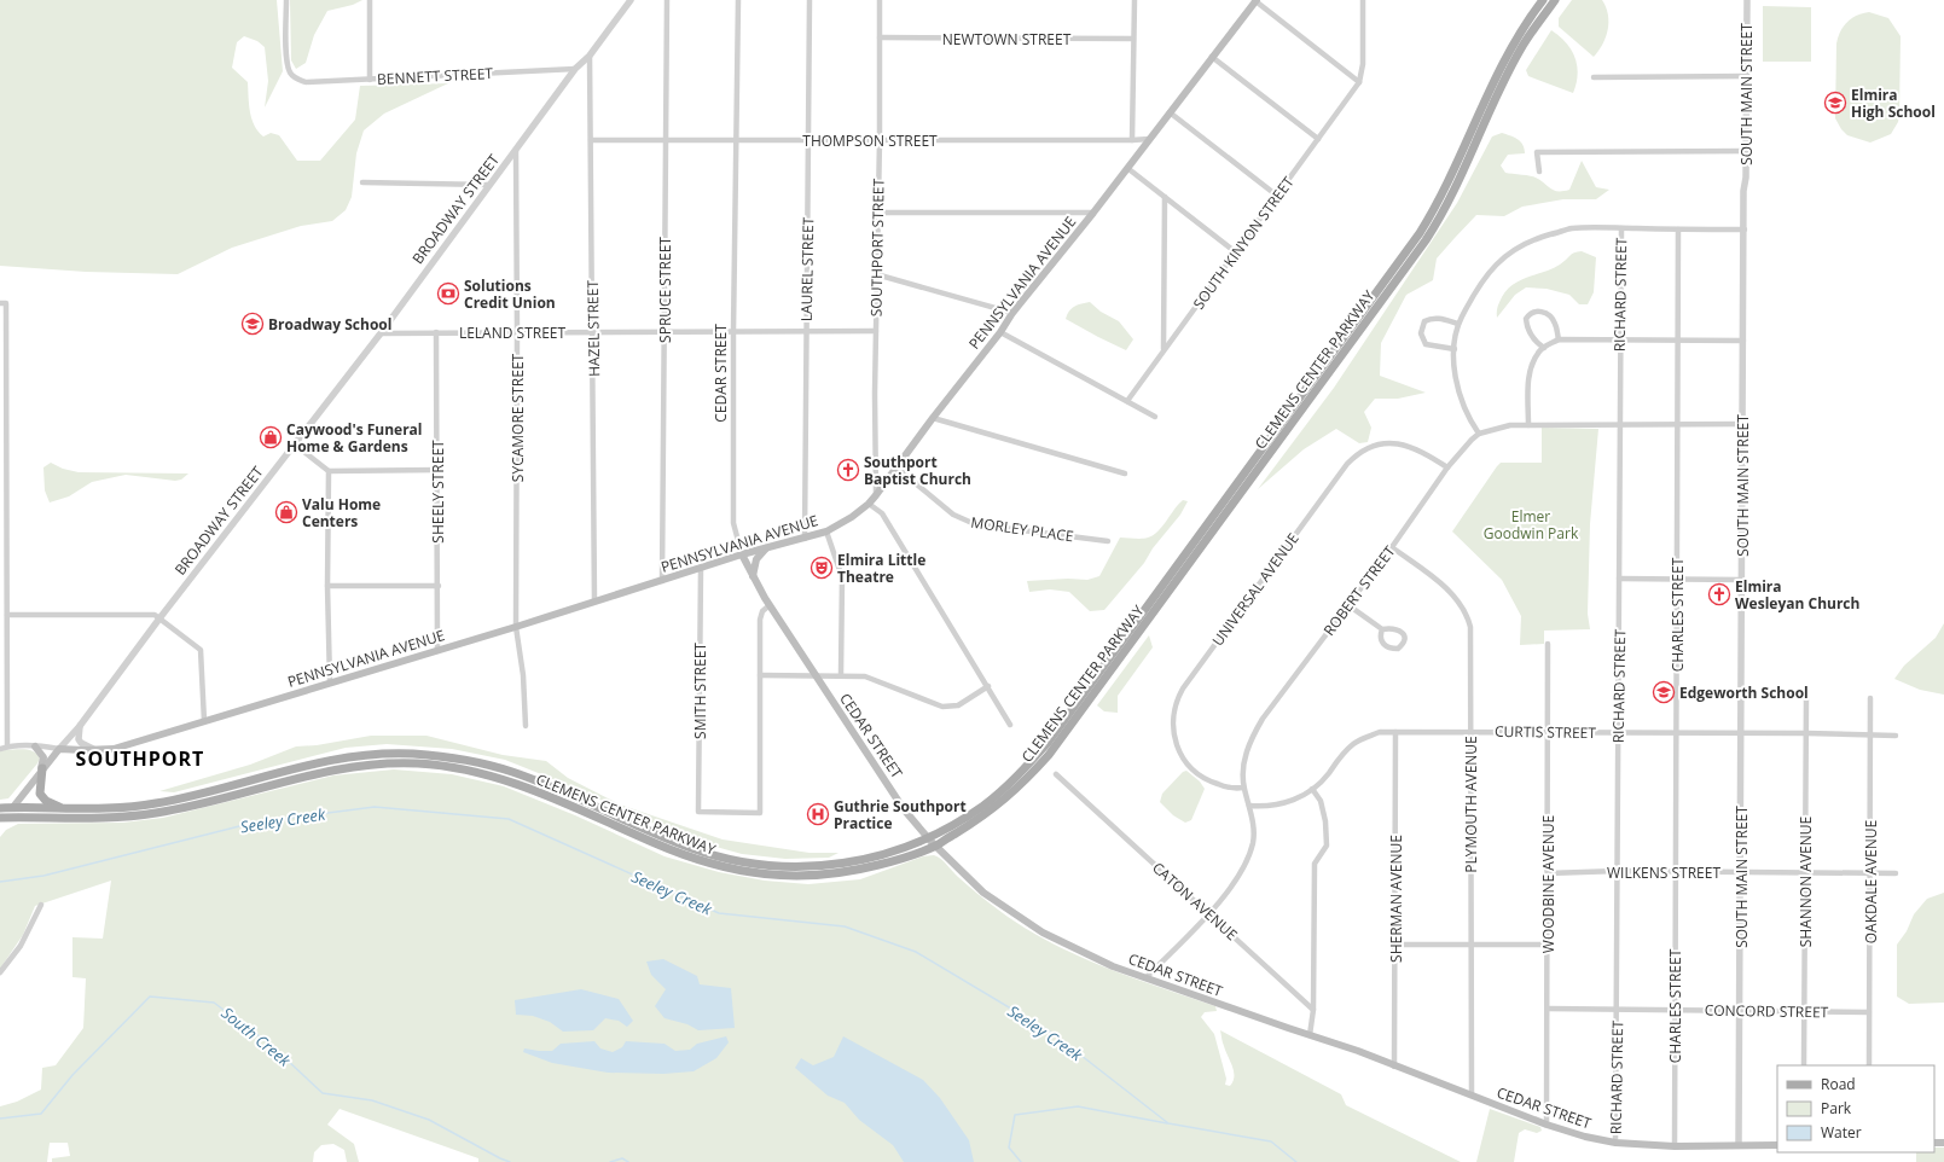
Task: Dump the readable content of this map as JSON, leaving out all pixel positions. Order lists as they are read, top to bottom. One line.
{"streets":{"main road":["BROADWAY STREET","PENNSYLVANIA AVENUE","CLEMENS CENTER PARKWAY","CEDAR STREET"],"street":["NEWTOWN STREET","BENNETT STREET","SOUTH MAIN STREET","THOMPSON STREET","SOUTH KINYON STREET","SOUTHPORT STREET","LAUREL STREET","SPRUCE STREET","RICHARD STREET","HAZEL STREET","LELAND STREET","SYCAMORE STREET","SHEELY STREET","MORLEY PLACE","UNIVERSAL AVENUE","ROBERT STREET","CHARLES STREET","SMITH STREET","CURTIS STREET","PLYMOUTH AVENUE","WILKENS STREET","SHANNON AVENUE","OAKDALE AVENUE","WOODBINE AVENUE","SHERMAN AVENUE","CATON AVENUE","CONCORD STREET"]},"crossings":[["NEWTOWN STREET","SOUTHPORT STREET"],["BENNETT STREET","BROADWAY STREET"],["SOUTH MAIN STREET","CEDAR STREET"],["SOUTH MAIN STREET","CURTIS STREET"],["SOUTH MAIN STREET","WILKENS STREET"],["SOUTH MAIN STREET","CONCORD STREET"],["THOMPSON STREET","SOUTHPORT STREET"],["THOMPSON STREET","LAUREL STREET"],["THOMPSON STREET","PENNSYLVANIA AVENUE"],["THOMPSON STREET","SPRUCE STREET"],["THOMPSON STREET","HAZEL STREET"],["THOMPSON STREET","CEDAR STREET"],["BROADWAY STREET","PENNSYLVANIA AVENUE"],["BROADWAY STREET","HAZEL STREET"],["BROADWAY STREET","LELAND STREET"],["BROADWAY STREET","CLEMENS CENTER PARKWAY"],["BROADWAY STREET","SYCAMORE STREET"],["SOUTHPORT STREET","PENNSYLVANIA AVENUE"],["SOUTHPORT STREET","LELAND STREET"],["LAUREL STREET","PENNSYLVANIA AVENUE"],["LAUREL STREET","LELAND STREET"],["PENNSYLVANIA AVENUE","SPRUCE STREET"],["PENNSYLVANIA AVENUE","HAZEL STREET"],["PENNSYLVANIA AVENUE","CEDAR STREET"],["PENNSYLVANIA AVENUE","SYCAMORE STREET"],["PENNSYLVANIA AVENUE","SHEELY STREET"],["PENNSYLVANIA AVENUE","MORLEY PLACE"],["PENNSYLVANIA AVENUE","SMITH STREET"],["SPRUCE STREET","LELAND STREET"],["RICHARD STREET","CEDAR STREET"],["RICHARD STREET","CURTIS STREET"],["RICHARD STREET","WILKENS STREET"],["RICHARD STREET","CONCORD STREET"],["HAZEL STREET","LELAND STREET"],["LELAND STREET","CEDAR STREET"],["LELAND STREET","SYCAMORE STREET"],["LELAND STREET","SHEELY STREET"],["CLEMENS CENTER PARKWAY","CEDAR STREET"],["CEDAR STREET","ROBERT STREET"],["CEDAR STREET","CHARLES STREET"],["CEDAR STREET","PLYMOUTH AVENUE"],["CEDAR STREET","WOODBINE AVENUE"],["CEDAR STREET","SHERMAN AVENUE"],["UNIVERSAL AVENUE","ROBERT STREET"],["ROBERT STREET","CURTIS STREET"],["ROBERT STREET","PLYMOUTH AVENUE"],["ROBERT STREET","CATON AVENUE"],["CHARLES STREET","CURTIS STREET"],["CHARLES STREET","WILKENS STREET"],["CHARLES STREET","CONCORD STREET"],["CURTIS STREET","PLYMOUTH AVENUE"],["CURTIS STREET","SHANNON AVENUE"],["CURTIS STREET","OAKDALE AVENUE"],["CURTIS STREET","WOODBINE AVENUE"],["CURTIS STREET","SHERMAN AVENUE"],["WILKENS STREET","SHANNON AVENUE"],["WILKENS STREET","OAKDALE AVENUE"],["WILKENS STREET","WOODBINE AVENUE"],["SHANNON AVENUE","CONCORD STREET"],["OAKDALE AVENUE","CONCORD STREET"],["WOODBINE AVENUE","CONCORD STREET"]],"districts":["SOUTHPORT"],"water":["Seeley Creek","South Creek"],"parks":["Elmer Goodwin Park"],"places":{"school or university":["Elmira High School","Broadway School","Edgeworth School"],"bank":["Solutions Credit Union"],"shop":["Caywood's Funeral Home & Gardens","Valu Home Centers"],"church":["Southport Baptist Church","Elmira Wesleyan Church"],"theatre":["Elmira Little Theatre"],"hospital":["Guthrie Southport Practice"]},"legend":["Road","Park","Water"]}
